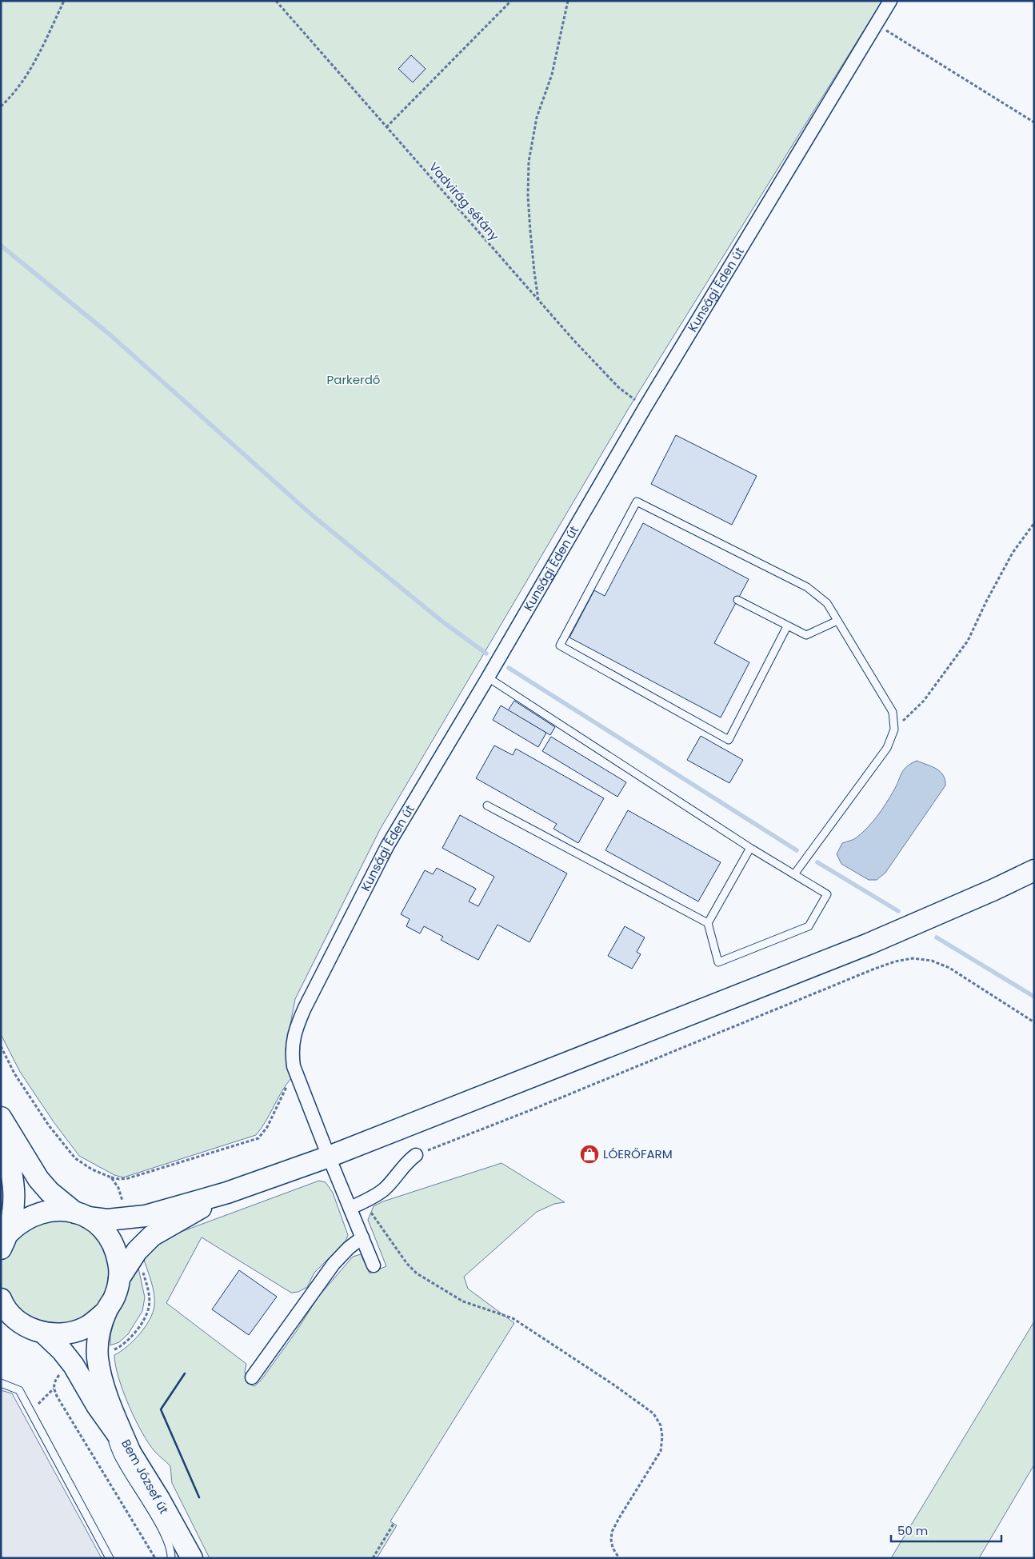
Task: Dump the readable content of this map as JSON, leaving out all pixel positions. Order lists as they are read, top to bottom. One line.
{"streets":{"street":["Kunsági Éden út"],"lane":["Bem József út"],"path":["Vadvirág sétány"]},"crossings":[["Vadvirág sétány","Kunsági Éden út"]],"parks":["Parkerdő"],"places":{"shop":["LÓERŐFARM"]},"scale_bar":"50 m"}
